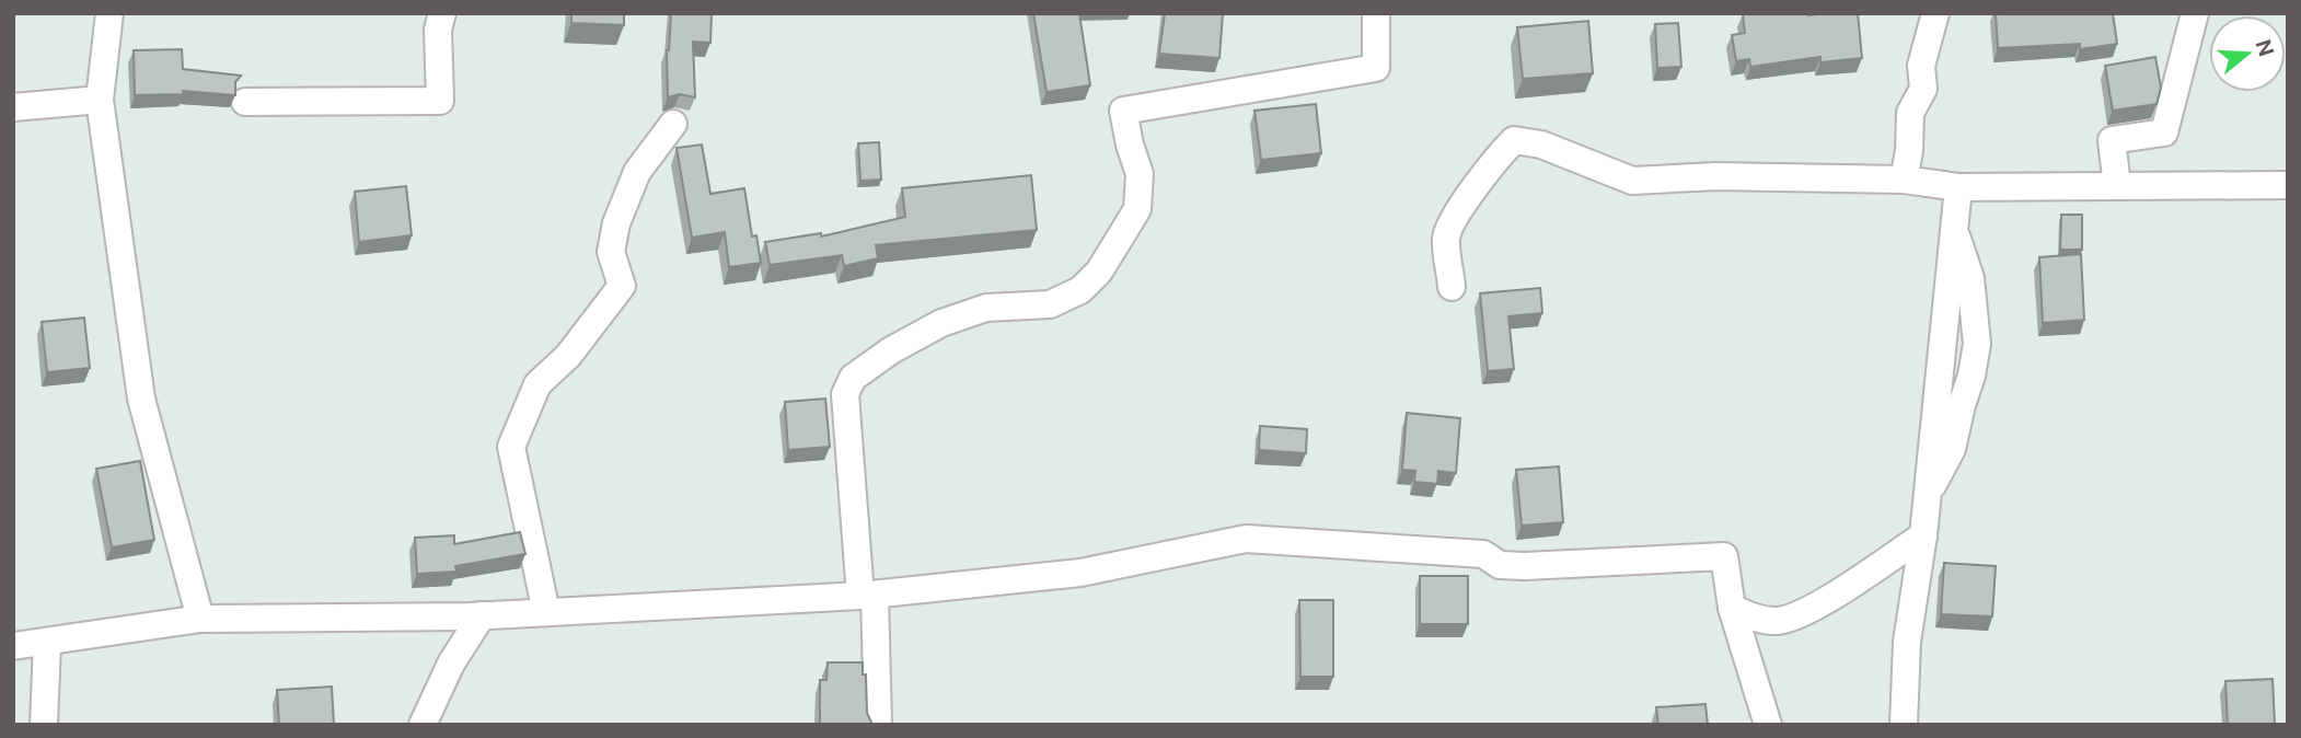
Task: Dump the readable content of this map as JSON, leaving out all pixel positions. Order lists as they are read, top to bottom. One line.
{"north":"right"}
